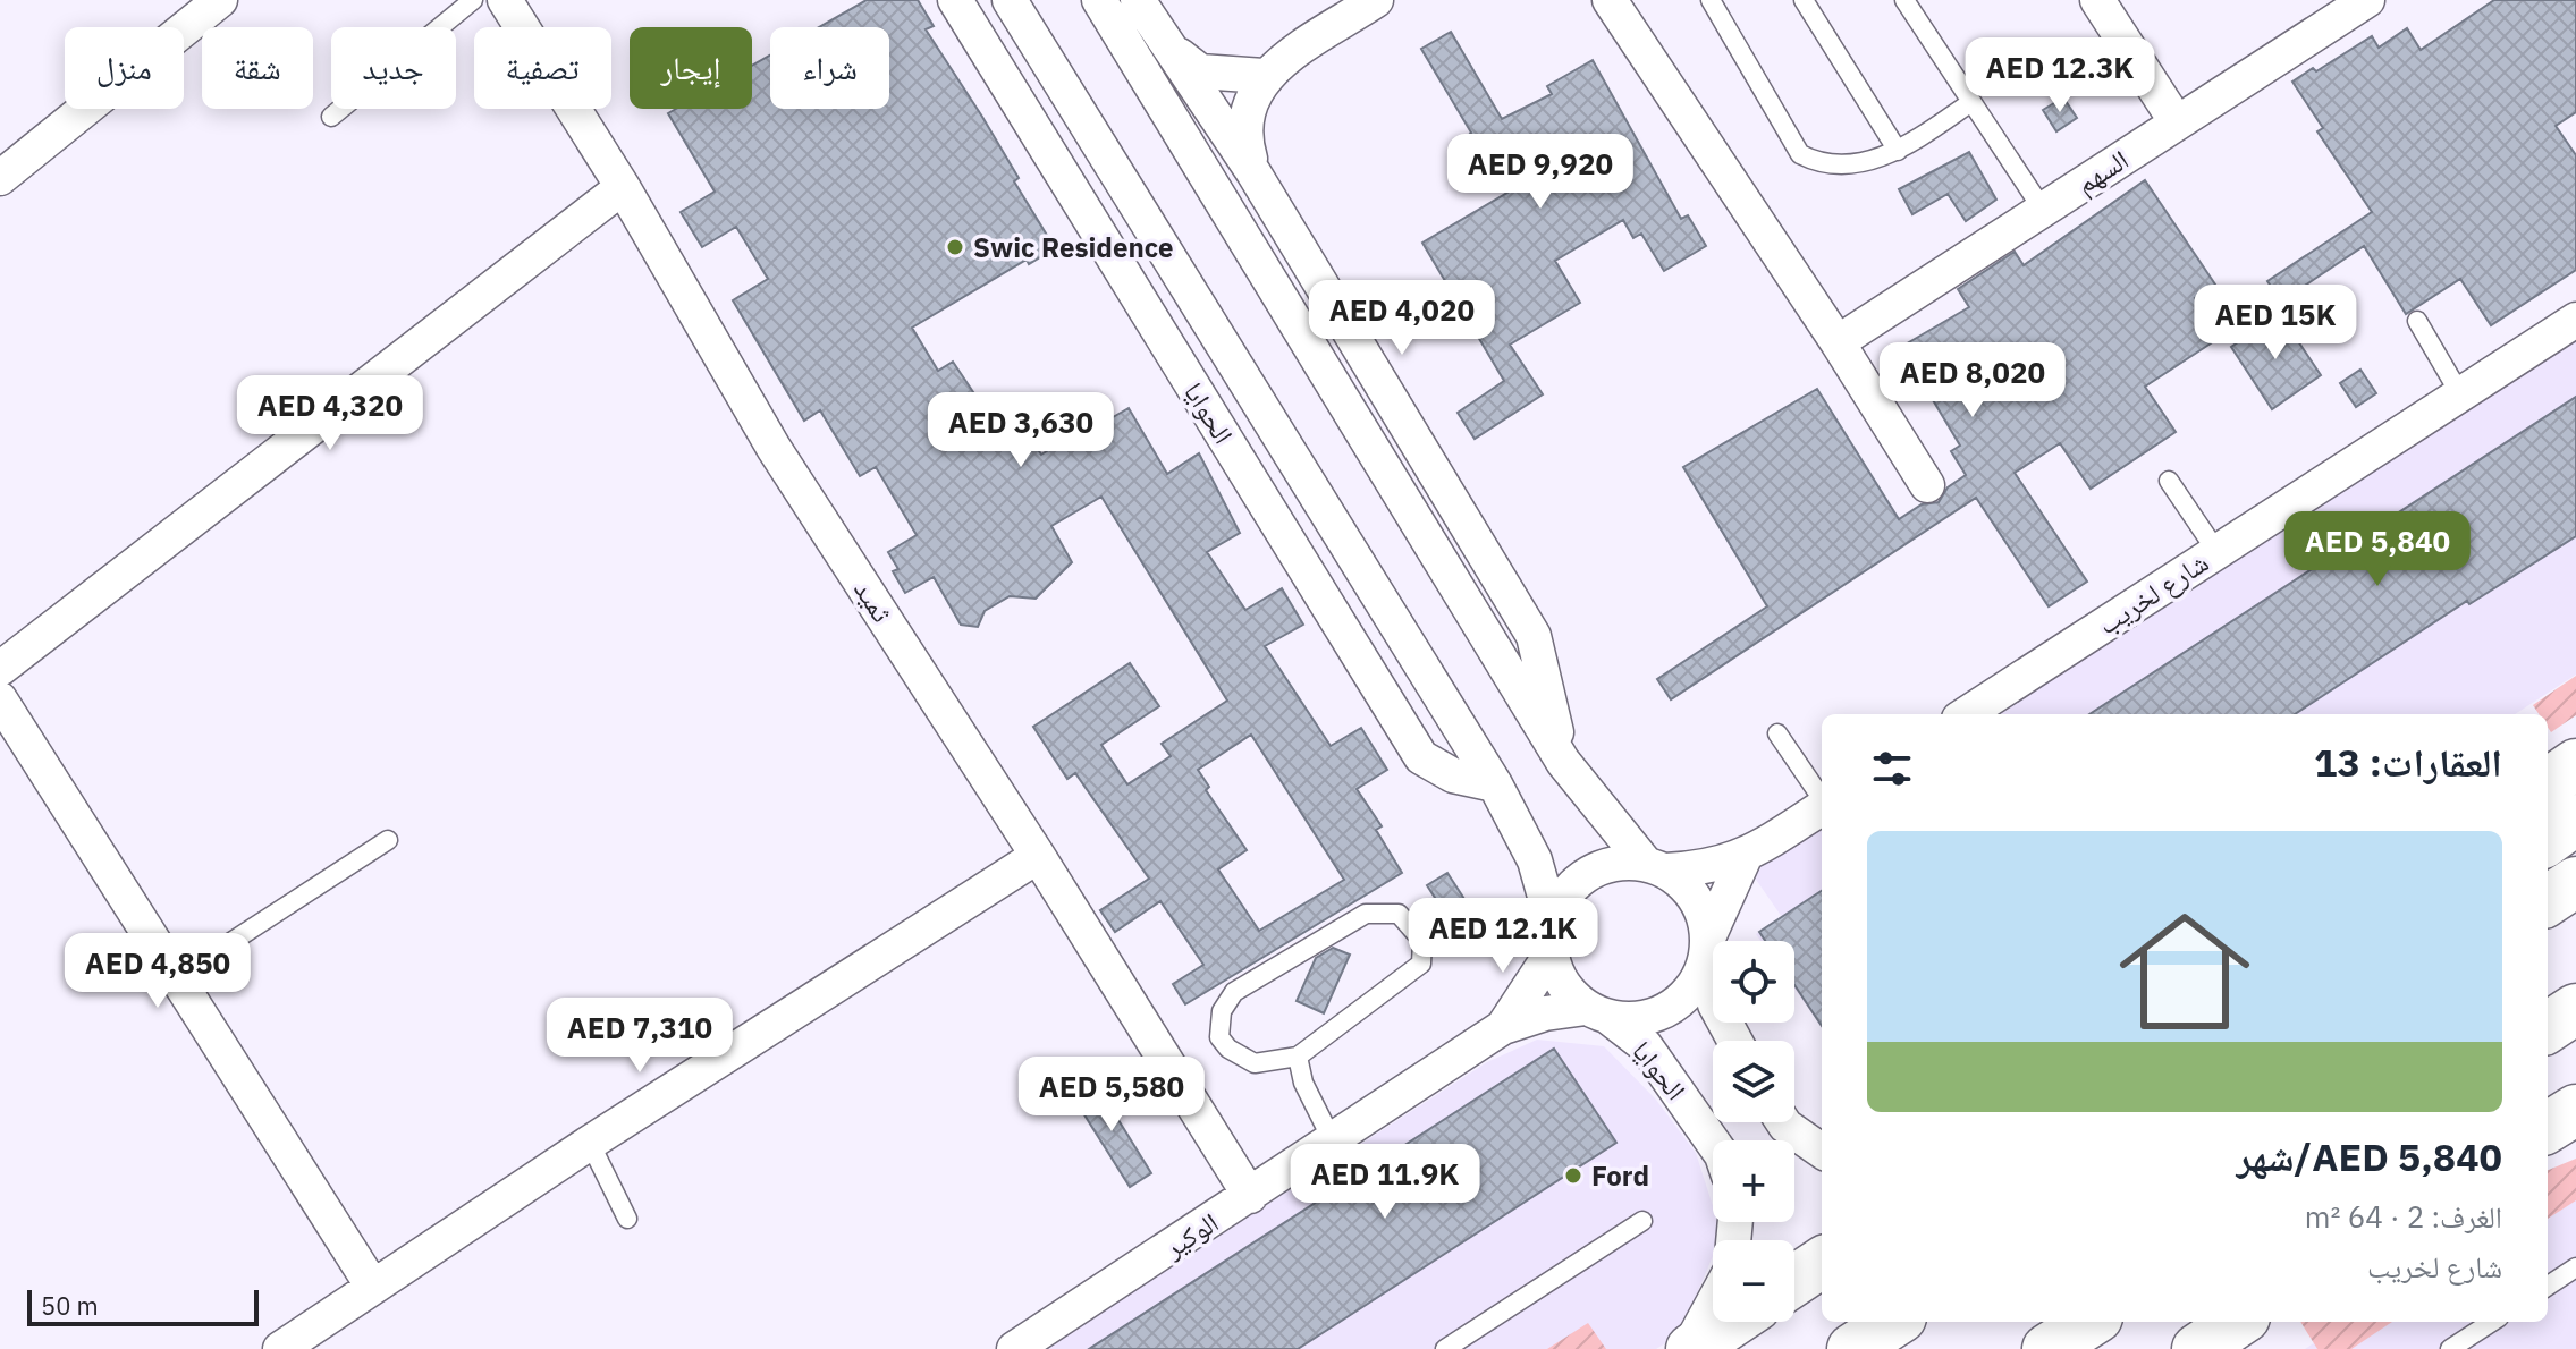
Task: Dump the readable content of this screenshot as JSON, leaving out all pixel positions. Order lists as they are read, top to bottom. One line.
{"streets":{"street":["السهم","الحوايا","شارع لخريب","ثميد","الوكير"]},"crossings":[["الحوايا","الوكير"],["ثميد","الوكير"]],"places":["Swic Residence","Ford"],"scale_bar":"50 m","page":{"chip":["شراء","إيجار","تصفية","جديد","شقة","منزل"],"price":["AED 12.3K","AED 9,920","AED 4,020","AED 15K","AED 8,020","AED 4,320","AED 3,630","AED 5,840","AED 12.1K","AED 4,850","AED 7,310","AED 5,580","AED 11.9K"],"heading":"العقارات: 13","list":[{"name":"AED 5,840/شهر","note":"الغرف: 2 · 64 m² · شارع لخريب"}],"map_buttons":["+","−"],"scale":"50 m"}}
